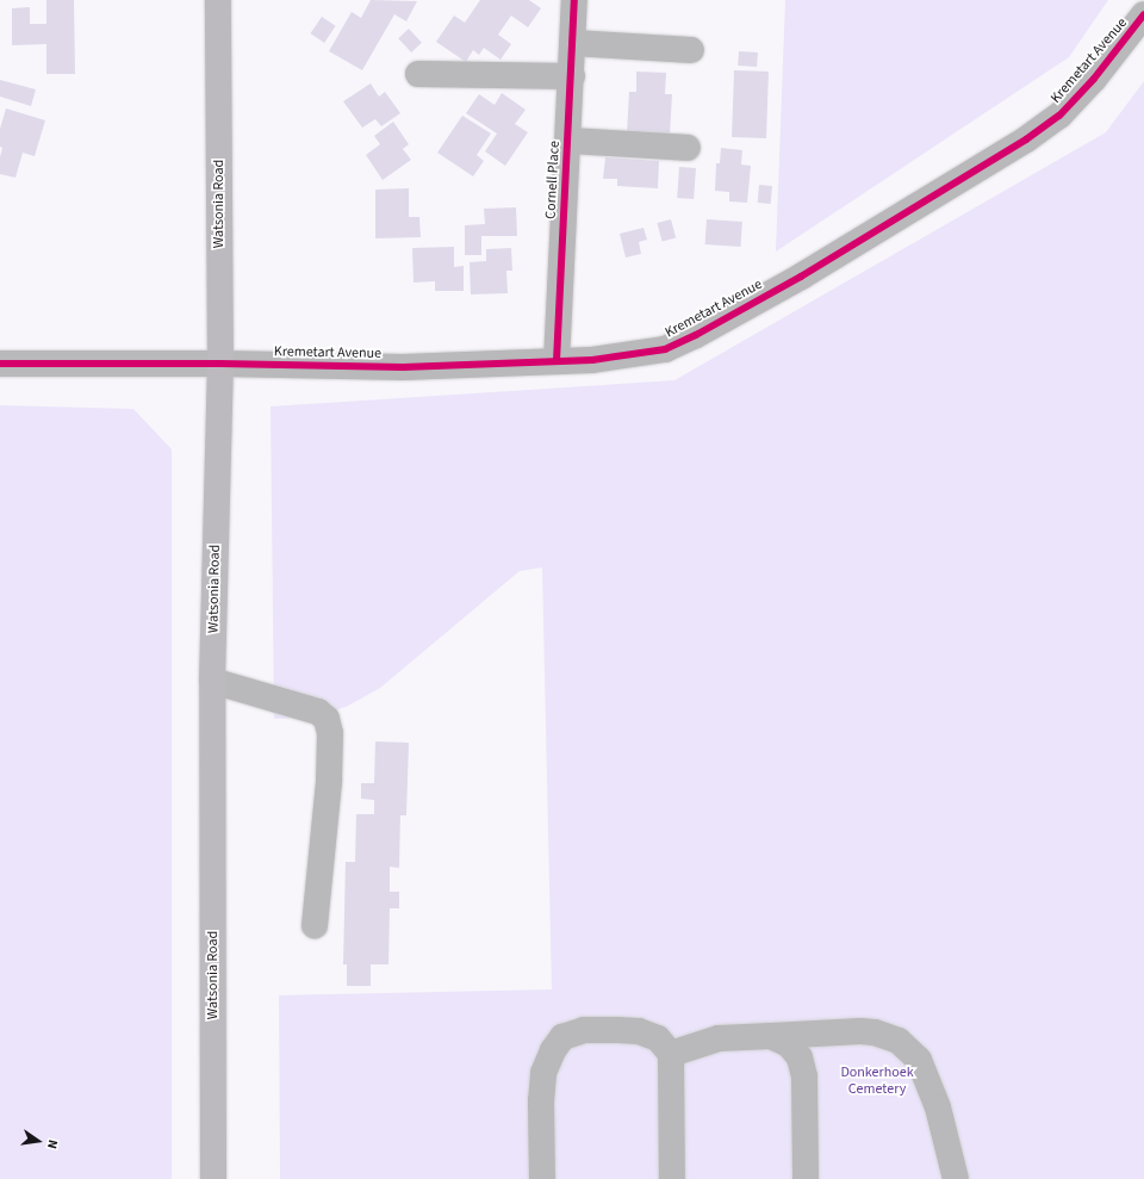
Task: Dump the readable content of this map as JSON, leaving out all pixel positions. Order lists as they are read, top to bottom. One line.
{"streets":{"main road":["Watsonia Road"],"street":["Kremetart Avenue","Cornell Place"]},"crossings":[["Kremetart Avenue","Cornell Place"],["Kremetart Avenue","Watsonia Road"]],"parks":["Donkerhoek Cemetery"],"north":"right"}
